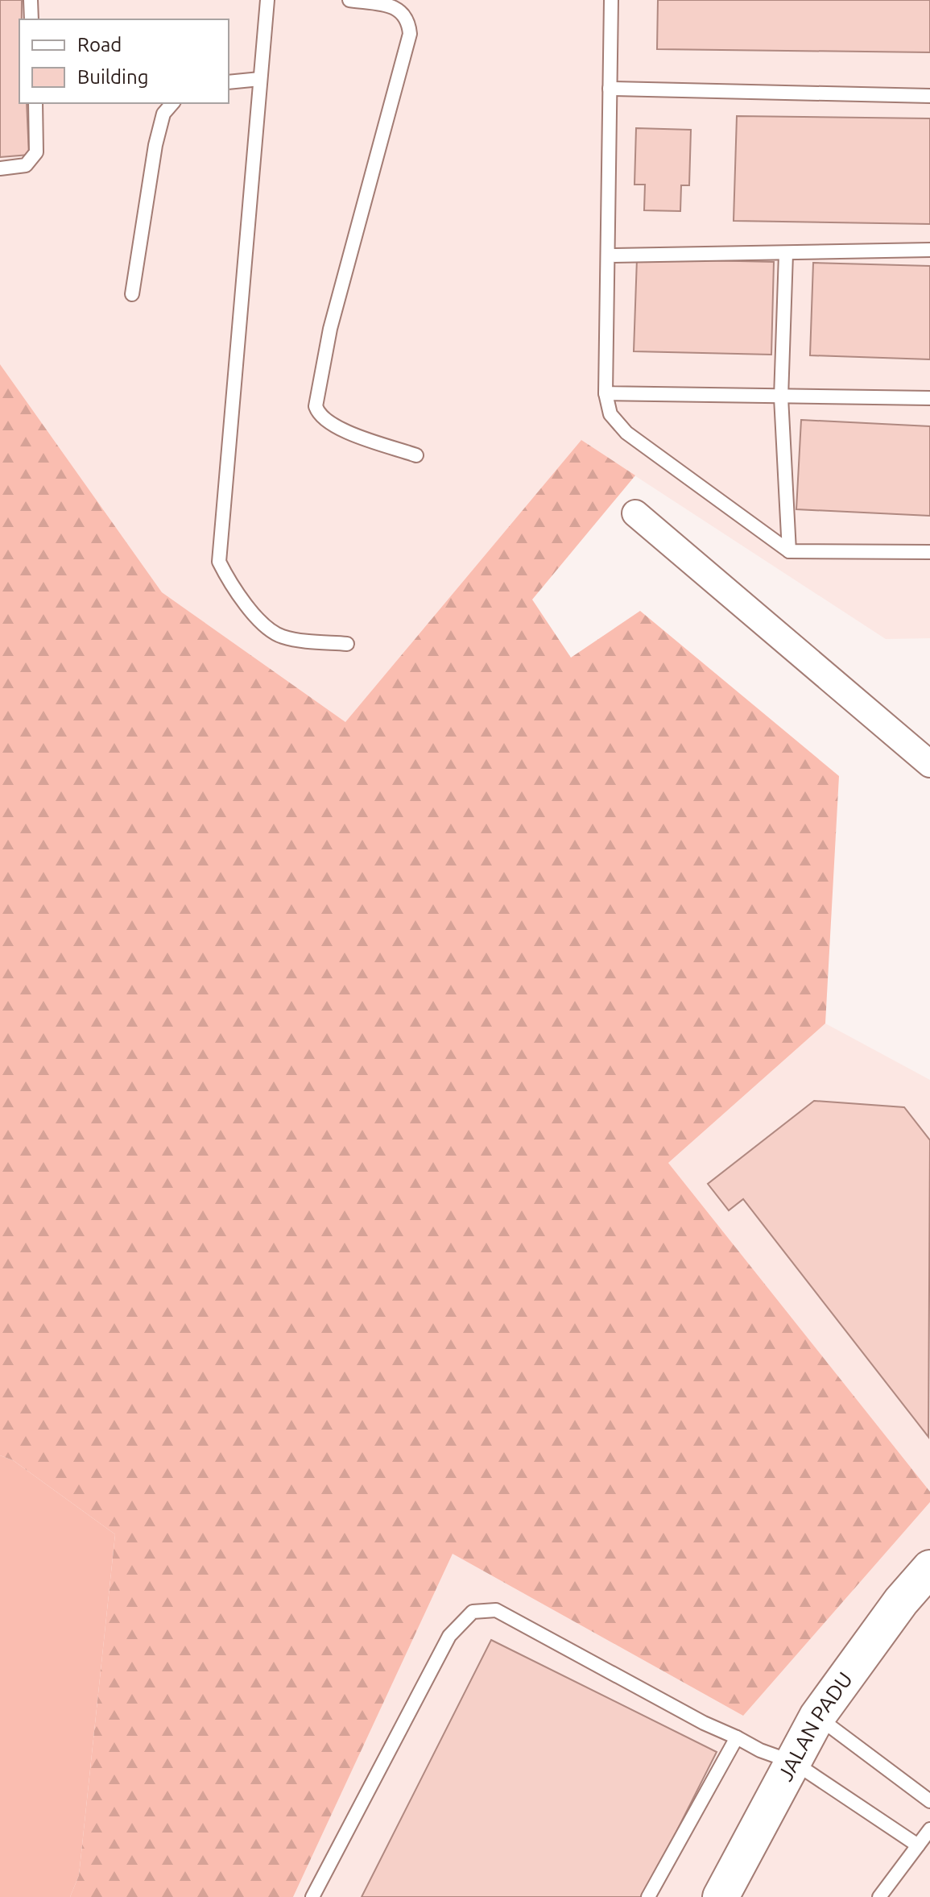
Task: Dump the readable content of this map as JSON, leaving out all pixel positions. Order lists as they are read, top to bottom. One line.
{"streets":{"street":["JALAN PADU"]},"legend":["Road","Building"]}
